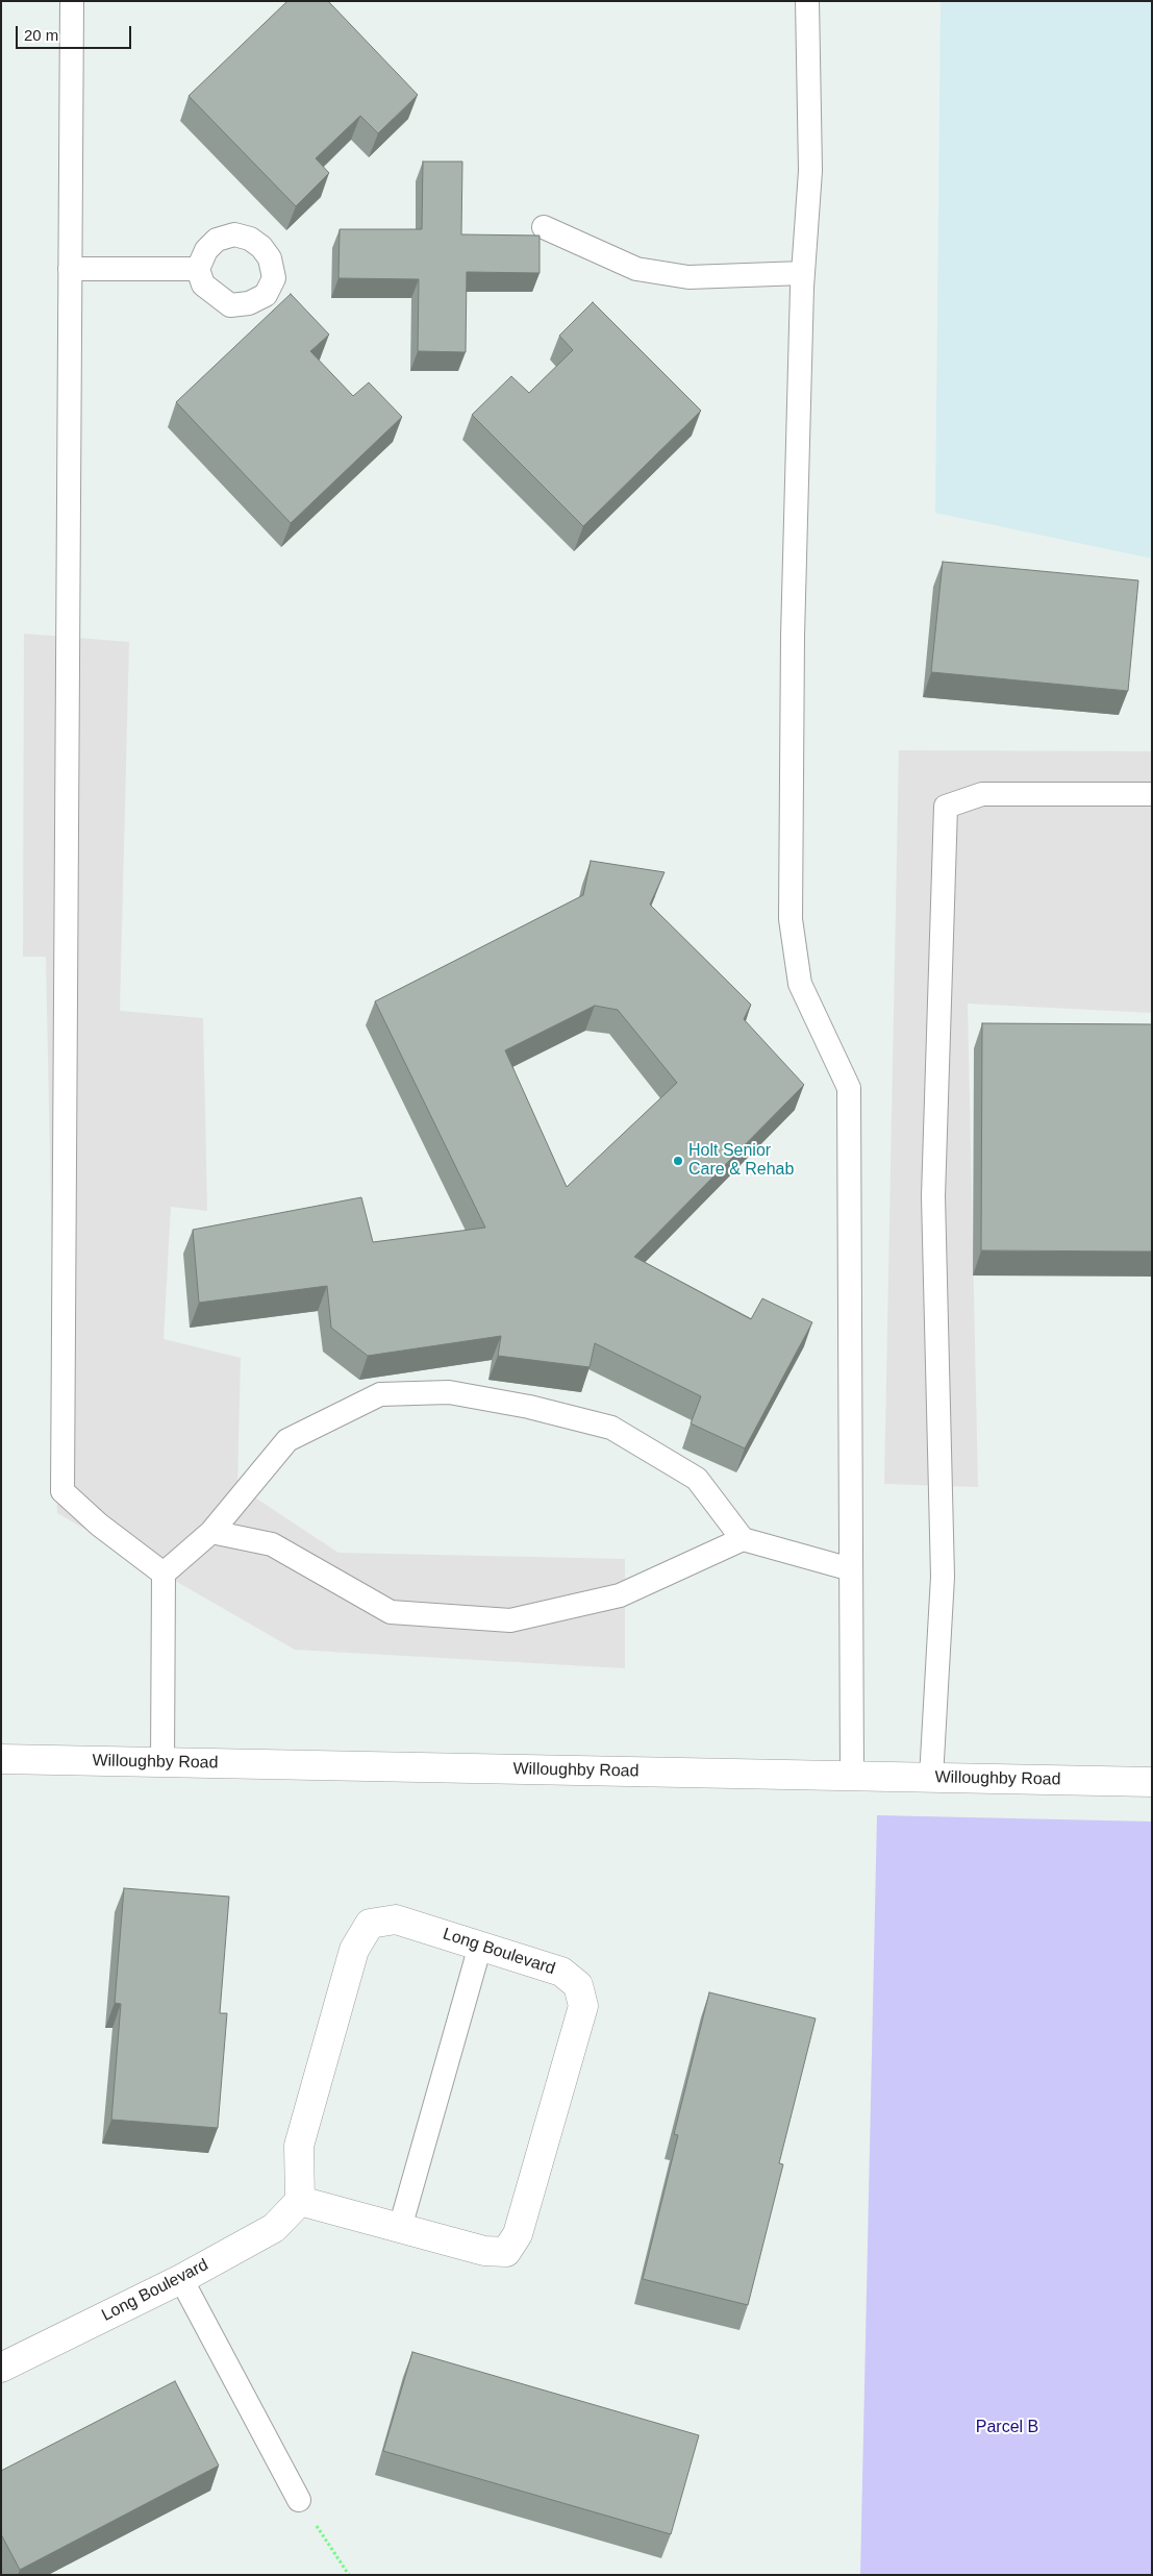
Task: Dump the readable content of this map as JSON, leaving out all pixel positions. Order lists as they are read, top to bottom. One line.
{"streets":{"street":["Willoughby Road","Long Boulevard"]},"parks":["Parcel B"],"places":["Holt Senior Care & Rehab"],"scale_bar":"20 m"}
